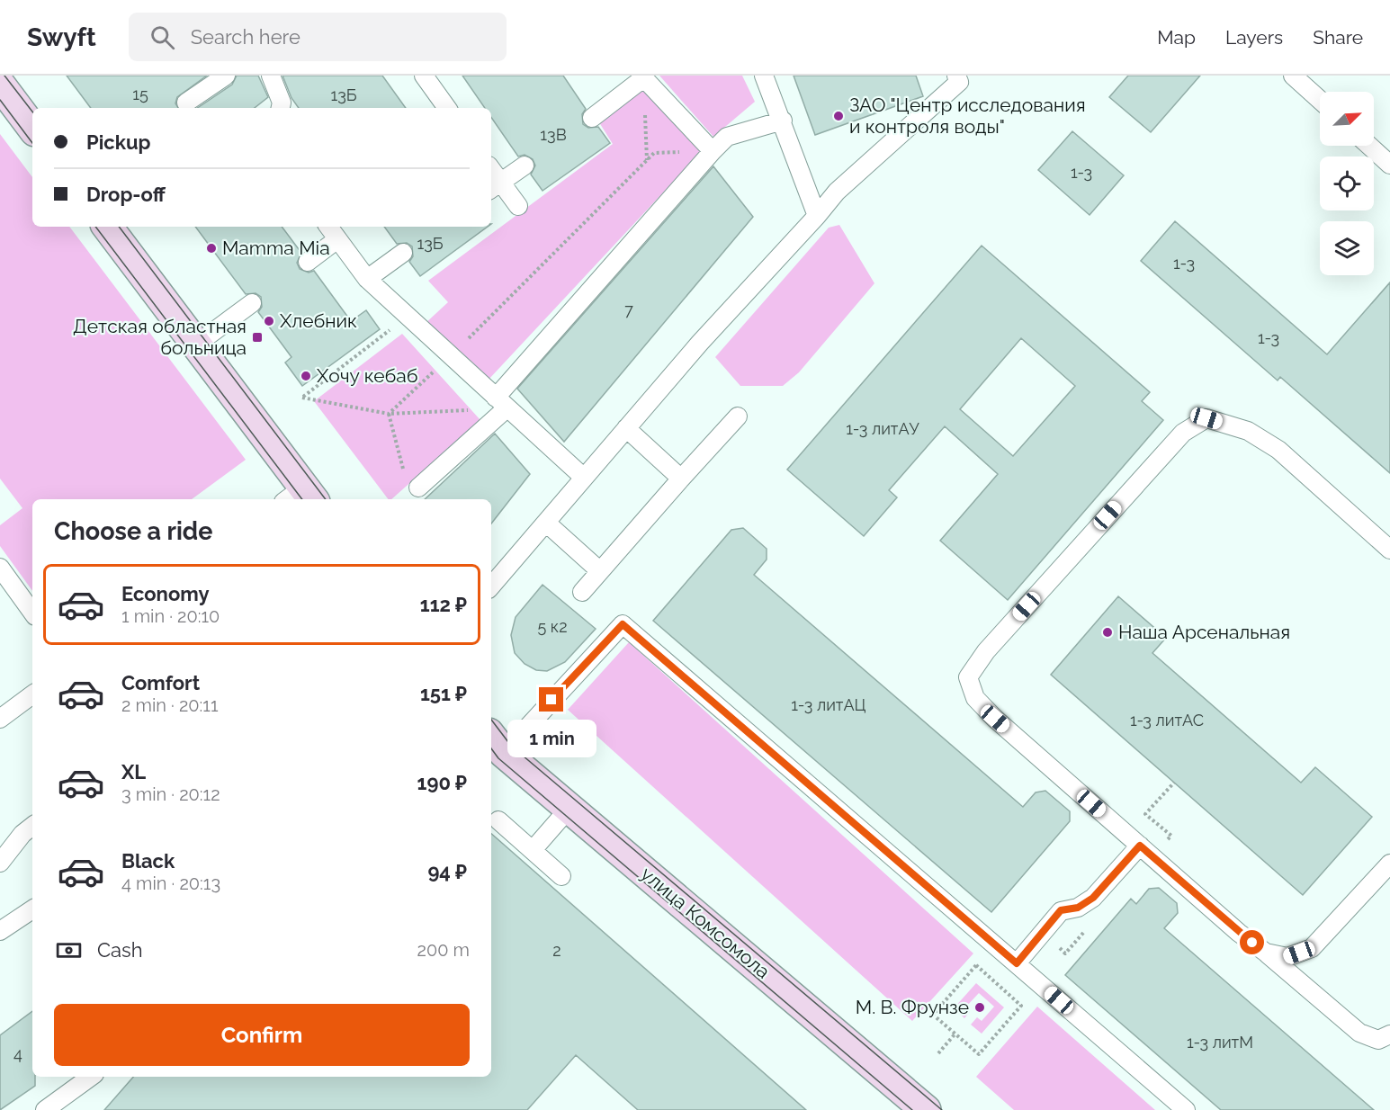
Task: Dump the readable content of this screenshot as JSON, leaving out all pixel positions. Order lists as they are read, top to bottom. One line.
{"streets":{"main road":["улица Комсомола"]},"places":{"other":["ЗАО \"Центр исследования и контроля воды\"","Mamma Mia","Хлебник","Хочу кебаб","Наша Арсенальная","М. B. Фрунзе"],"transit":["Детская областная больница"]},"house_numbers":["15","13Б","13В","1-3","13Б","1-3","7","1-3","1-3 литАУ","5 к2","1-3 литАЦ","1-3 литАС","2","1-3 литМ","4"],"north":"top right","page":{"header":"Swyft","search":"Search here","nav":["Map","Layers","Share"],"banner":["Pickup","Drop-off"],"heading":"Choose a ride","list":[{"name":"Economy","note":"1 min · 20:10","value":"112 ₽"},{"name":"Comfort","note":"2 min · 20:11","value":"151 ₽"},{"name":"XL","note":"3 min · 20:12","value":"190 ₽"},{"name":"Black","note":"4 min · 20:13","value":"94 ₽"}],"bubble":"1 min","pay":["Cash","200 m"],"buttons":"Confirm"}}
